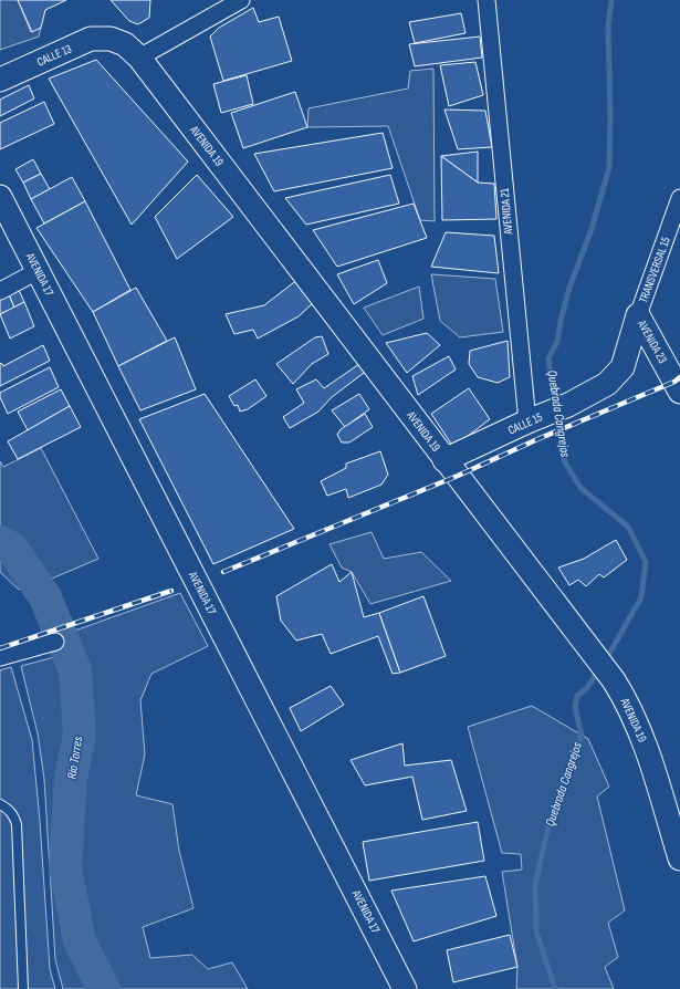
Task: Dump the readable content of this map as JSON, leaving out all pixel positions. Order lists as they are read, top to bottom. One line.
{"streets":{"street":["CALLE 13","AVENIDA 19","AVENIDA 21","TRANSVERSAL 15","AVENIDA 17","AVENIDA 23","CALLE 15"]},"crossings":[["CALLE 13","AVENIDA 19"],["AVENIDA 19","CALLE 15"],["AVENIDA 21","CALLE 15"],["TRANSVERSAL 15","AVENIDA 23"],["TRANSVERSAL 15","CALLE 15"],["AVENIDA 23","CALLE 15"]],"water":["Quebrada Cangrejos","Río Torres"]}
